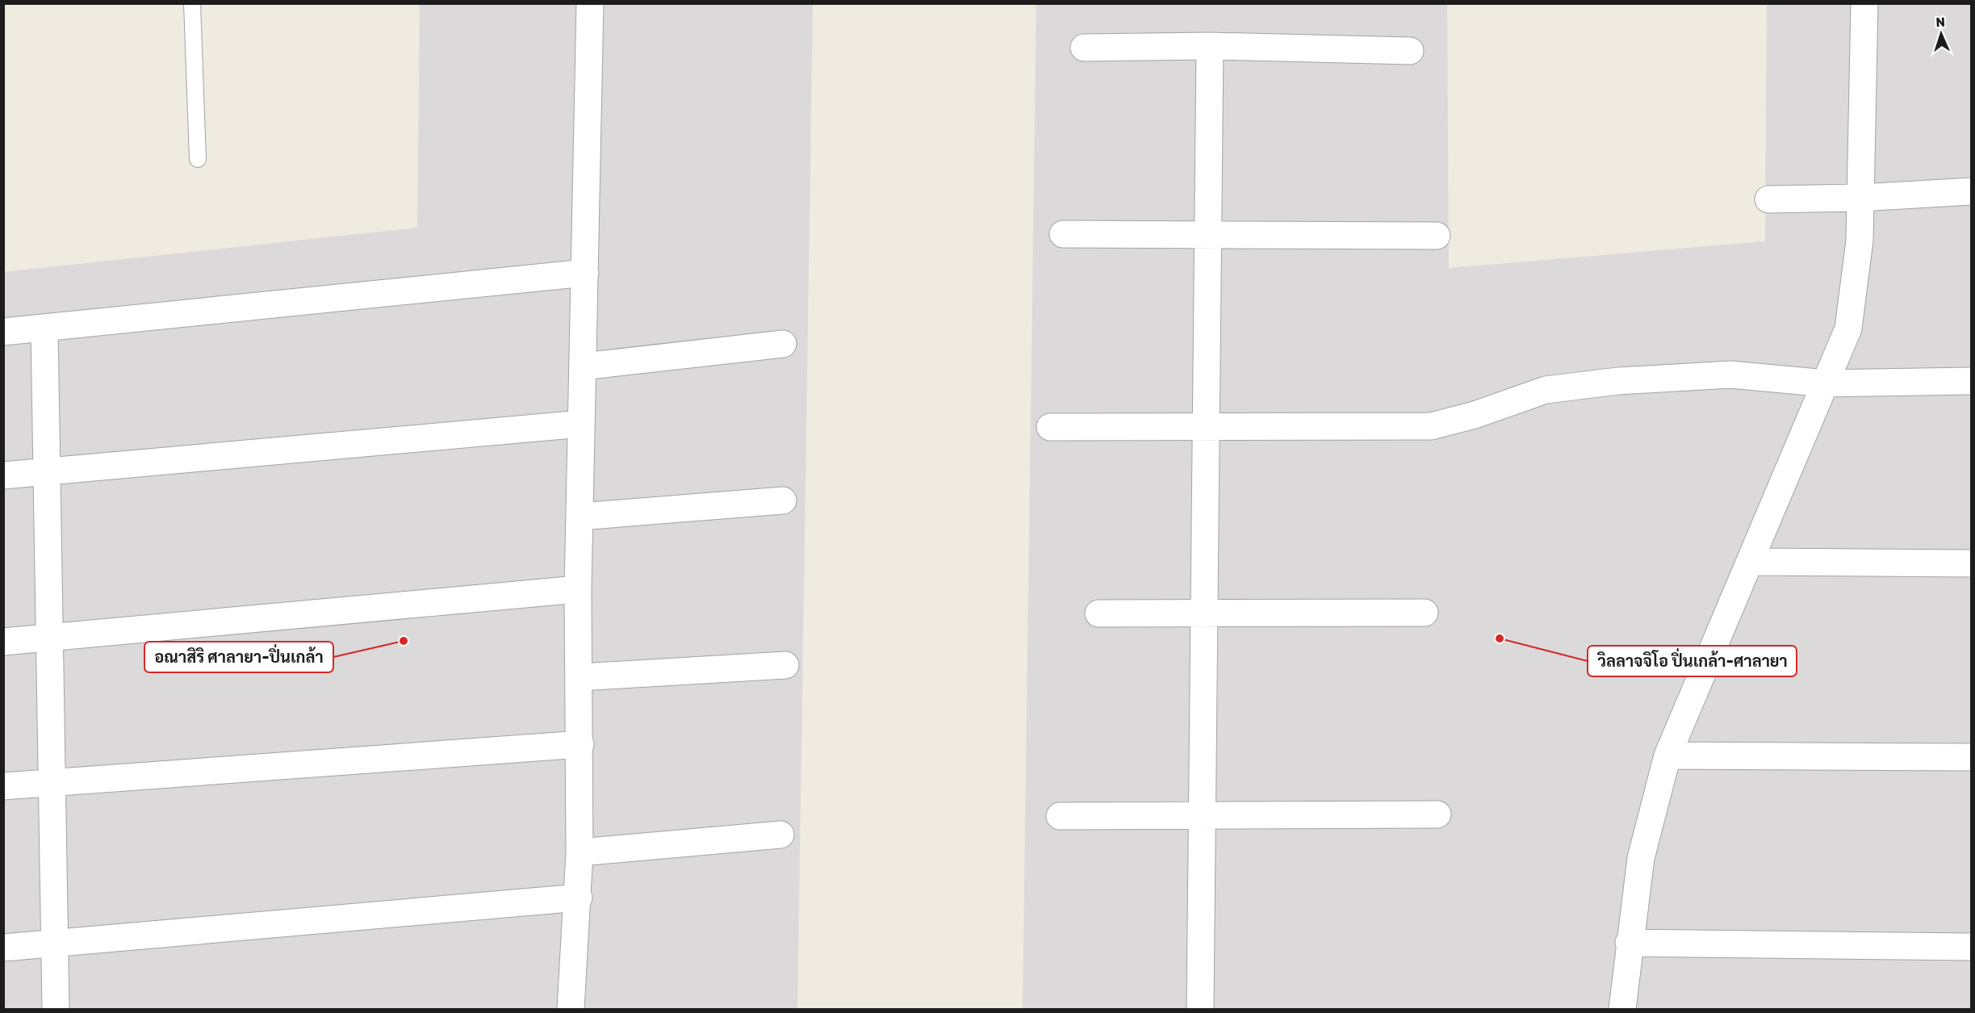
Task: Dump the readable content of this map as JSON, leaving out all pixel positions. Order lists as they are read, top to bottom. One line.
{"places":["วิลลาจจิโอ ปิ่นเกล้า-ศาลายา","อณาสิริ ศาลายา-ปิ่นเกล้า"],"north":"top"}
